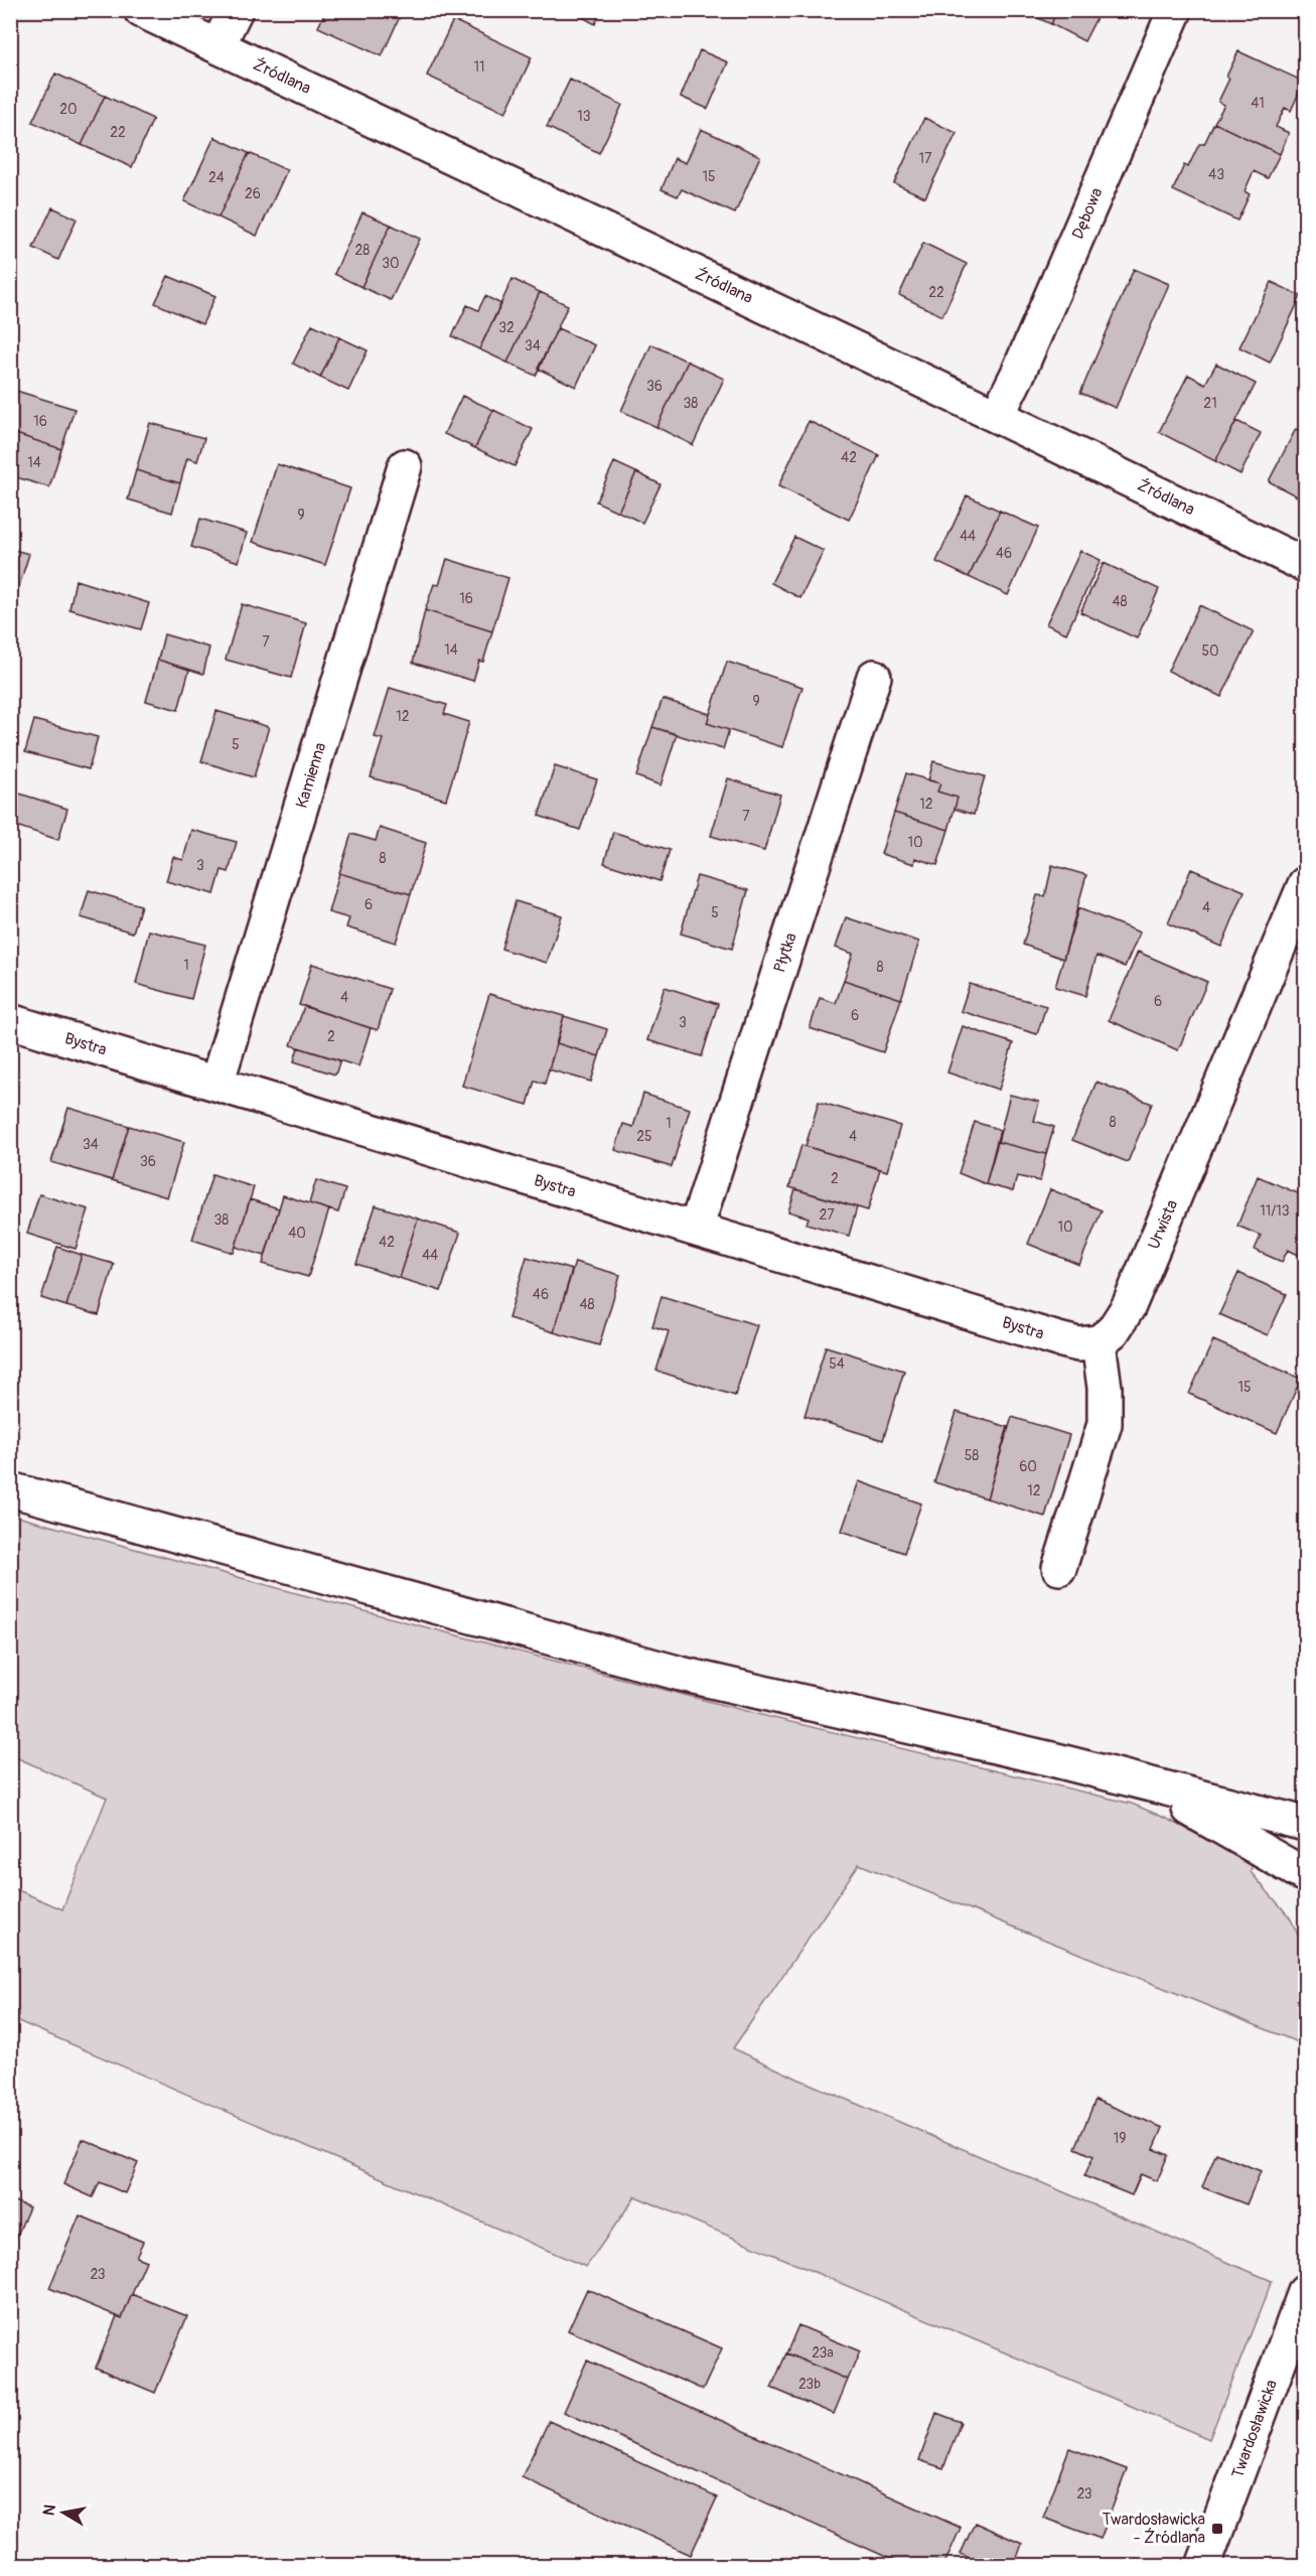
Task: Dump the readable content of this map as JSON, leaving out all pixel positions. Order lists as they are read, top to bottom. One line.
{"streets":{"street":["Źródlana","Dębowa","Kamienna","Płytka","Bystra","Urwista","Twardosławicka"]},"crossings":[["Źródlana","Dębowa"],["Kamienna","Bystra"],["Płytka","Bystra"],["Bystra","Urwista"]],"places":{"transit":["Twardosławicka - Źródlana"]},"house_numbers":["11","41","20","13","22","17","43","15","24","26","28","30","22","32","34","36","38","21","16","42","14","9","44","46","16","48","7","14","50","9","12","5","12","7","10","8","3","6","4","5","1","8","4","6","6","3","2","8","1","25","4","34","36","2","11/13","27","38","10","40","42","44","46","48","54","15","58","60","12","19","23","23a","23b","23"],"north":"left"}
